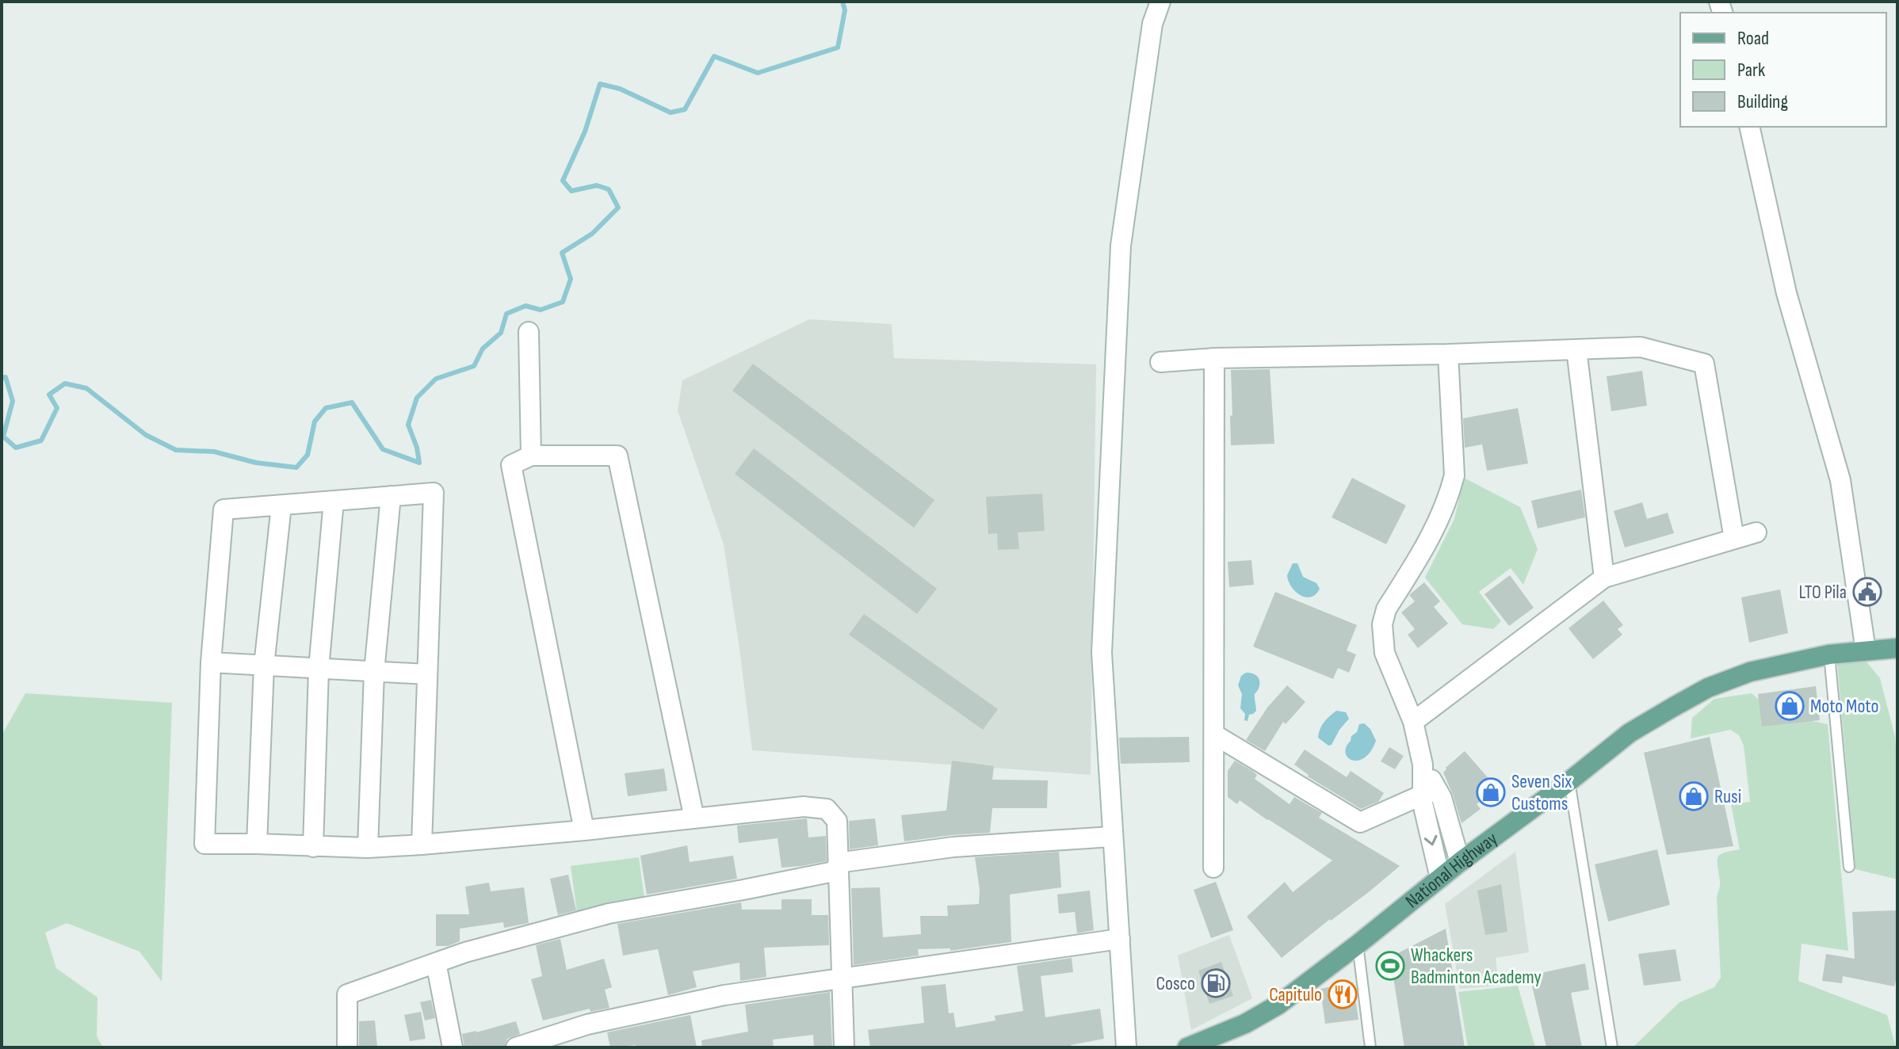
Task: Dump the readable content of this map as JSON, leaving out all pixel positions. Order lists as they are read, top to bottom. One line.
{"streets":{"main road":["National Highway"]},"places":{"public building":["LTO Pila"],"shop":["Moto Moto","Seven Six Customs","Rusi"],"sports":["Whackers Badminton Academy"],"fuel station":["Cosco"],"restaurant":["Capitulo"]},"legend":["Road","Park","Building"]}
